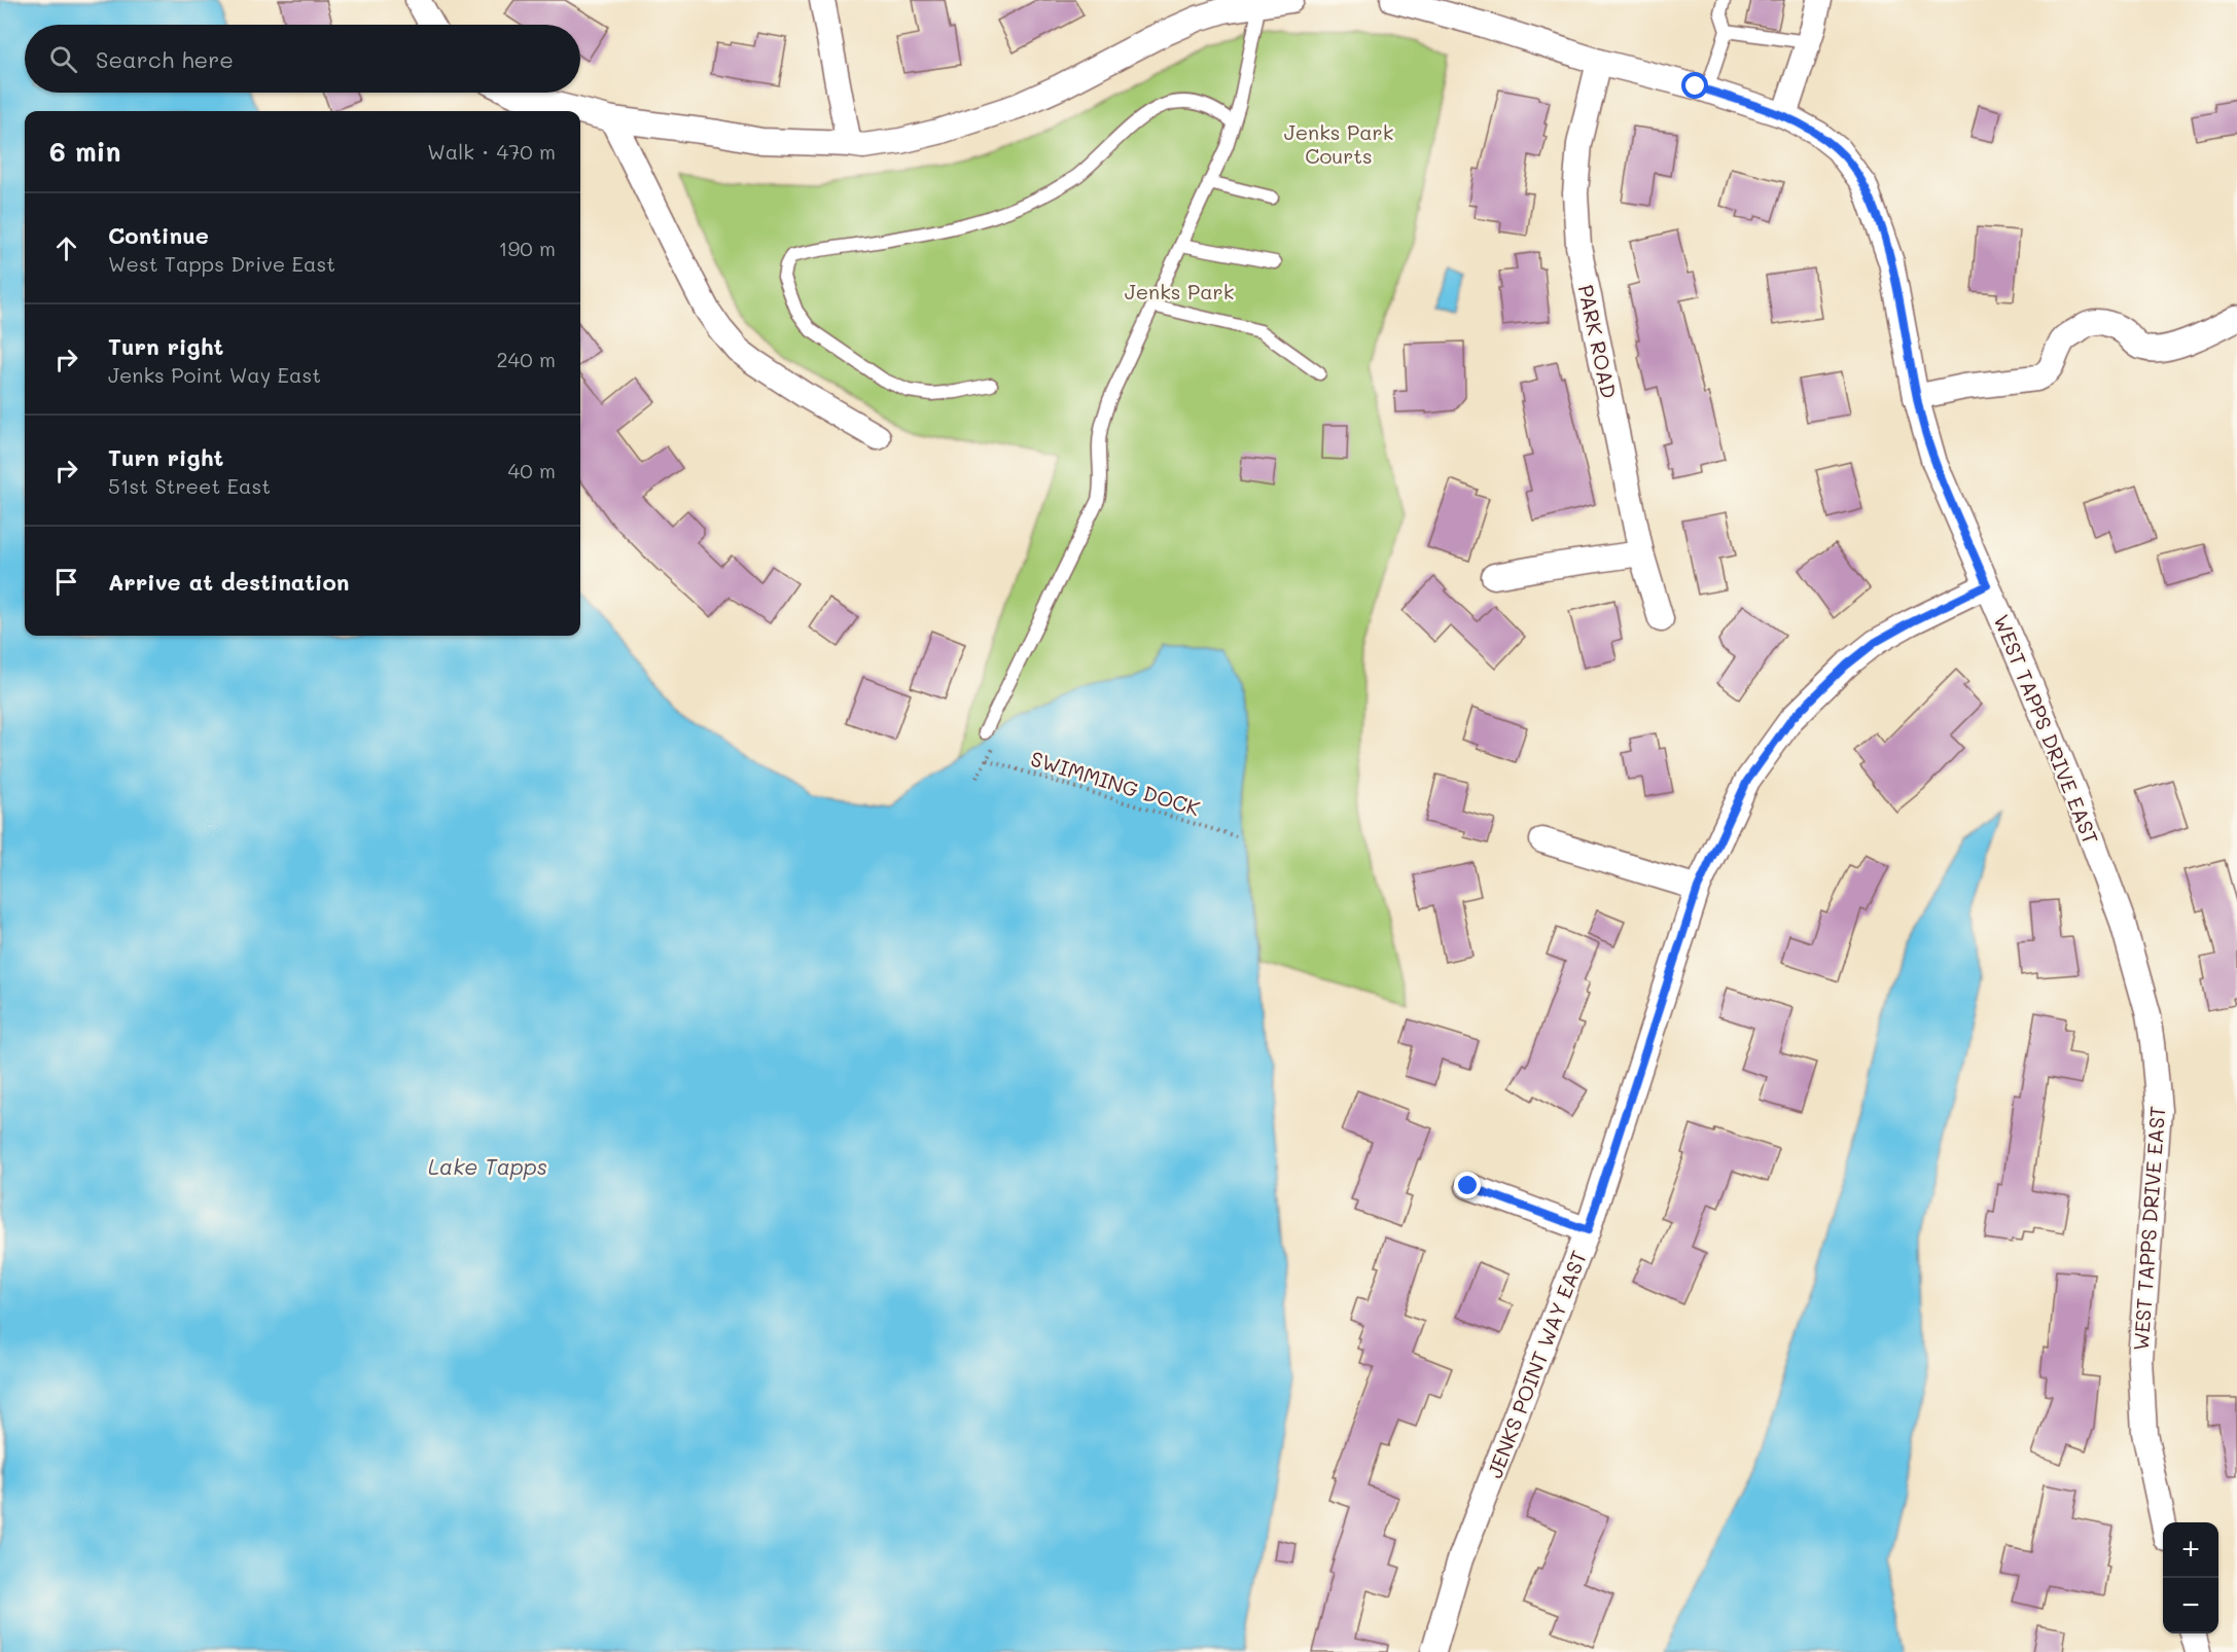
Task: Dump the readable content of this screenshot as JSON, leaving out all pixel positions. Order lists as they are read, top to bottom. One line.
{"streets":{"street":["PARK ROAD","WEST TAPPS DRIVE EAST","JENKS POINT WAY EAST"],"path":["SWIMMING DOCK"]},"crossings":[["PARK ROAD","WEST TAPPS DRIVE EAST"],["WEST TAPPS DRIVE EAST","JENKS POINT WAY EAST"]],"water":["Lake Tapps"],"parks":["Jenks Park Courts","Jenks Park"],"page":{"search":"Search here","heading":["6 min","Walk · 470 m"],"list":[["Continue","West Tapps Drive East","190 m"],["Turn right","Jenks Point Way East","240 m"],["Turn right","51st Street East","40 m"],"Arrive at destination"],"map_buttons":["+","−"]}}
